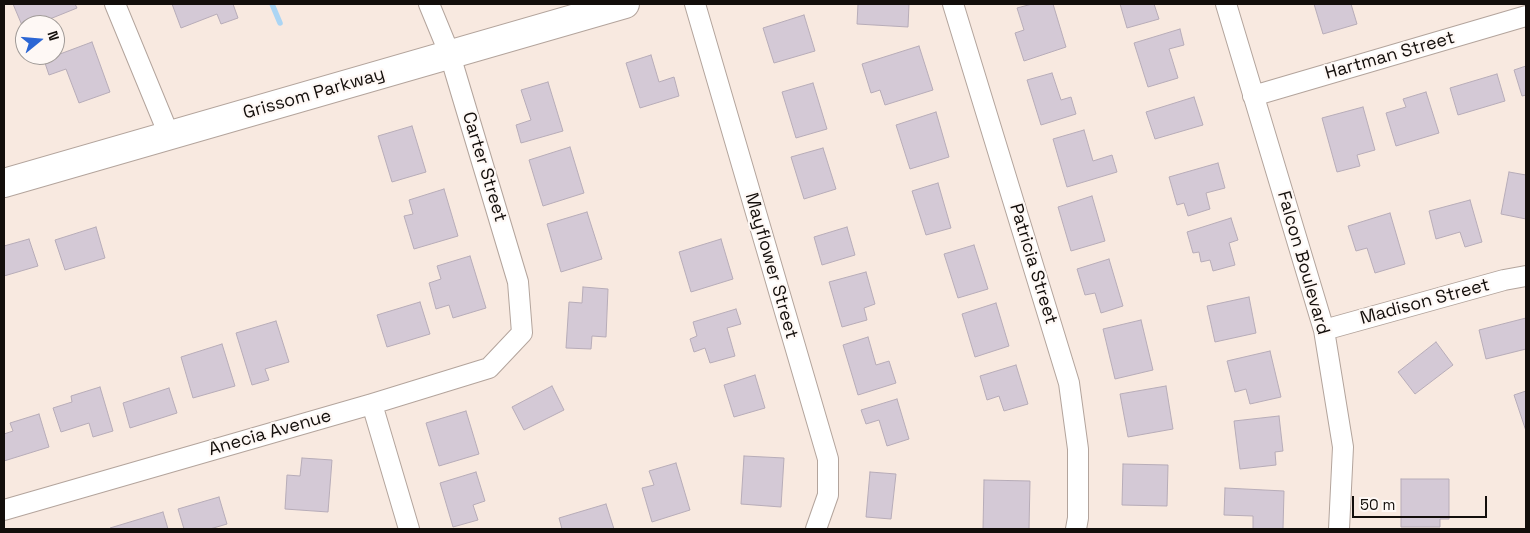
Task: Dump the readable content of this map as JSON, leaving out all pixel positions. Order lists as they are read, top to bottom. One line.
{"streets":{"main road":["Grissom Parkway"],"street":["Hartman Street","Carter Street","Falcon Boulevard","Patricia Street","Mayflower Street","Madison Street","Anecia Avenue"]},"crossings":[["Hartman Street","Falcon Boulevard"],["Grissom Parkway","Carter Street"],["Carter Street","Anecia Avenue"],["Falcon Boulevard","Madison Street"]],"scale_bar":"50 m","north":"right"}
